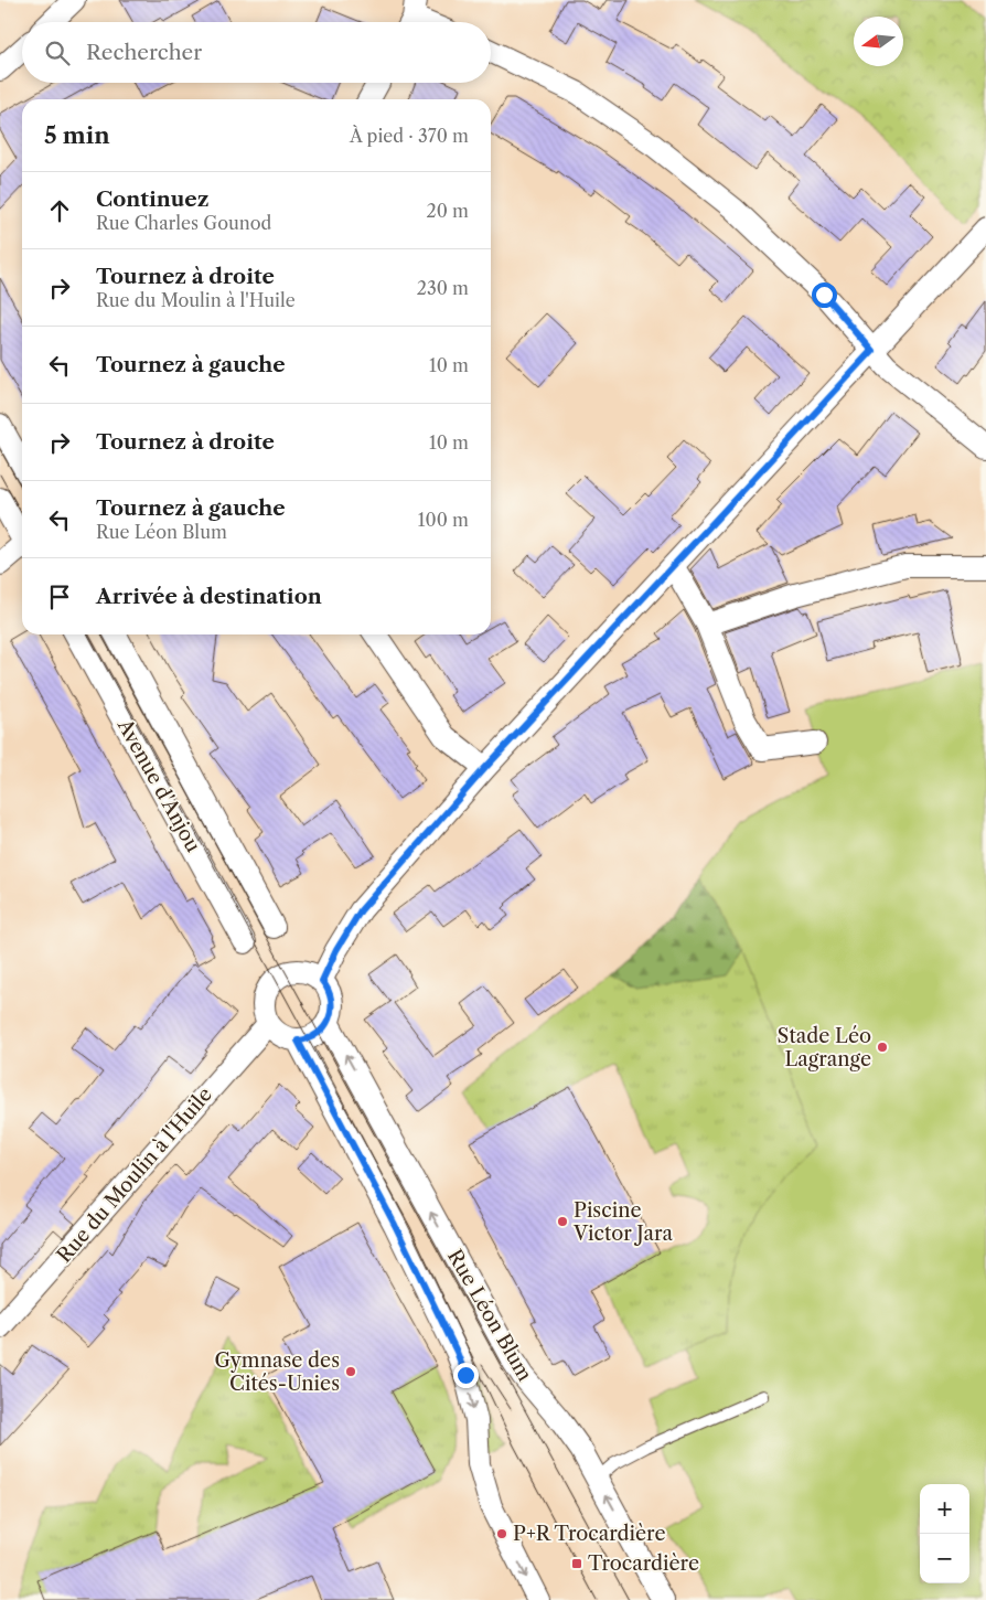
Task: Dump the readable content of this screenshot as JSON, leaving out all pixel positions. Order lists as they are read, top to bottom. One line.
{"streets":{"street":["Avenue d'Anjou","Rue du Moulin à l'Huile","Rue Léon Blum"]},"crossings":[["Rue du Moulin à l'Huile","Rue Léon Blum"]],"places":{"other":["Stade Léo Lagrange","Piscine Victor Jara","Gymnase des Cités-Unies","P+R Trocardière"],"transit":["Trocardière"]},"north":"left","page":{"search":"Rechercher","heading":["5 min","À pied · 370 m"],"list":[["Continuez","Rue Charles Gounod","20 m"],["Tournez à droite","Rue du Moulin à l'Huile","230 m"],["Tournez à gauche","10 m"],["Tournez à droite","10 m"],["Tournez à gauche","Rue Léon Blum","100 m"],"Arrivée à destination"],"map_buttons":["+","−"]}}
